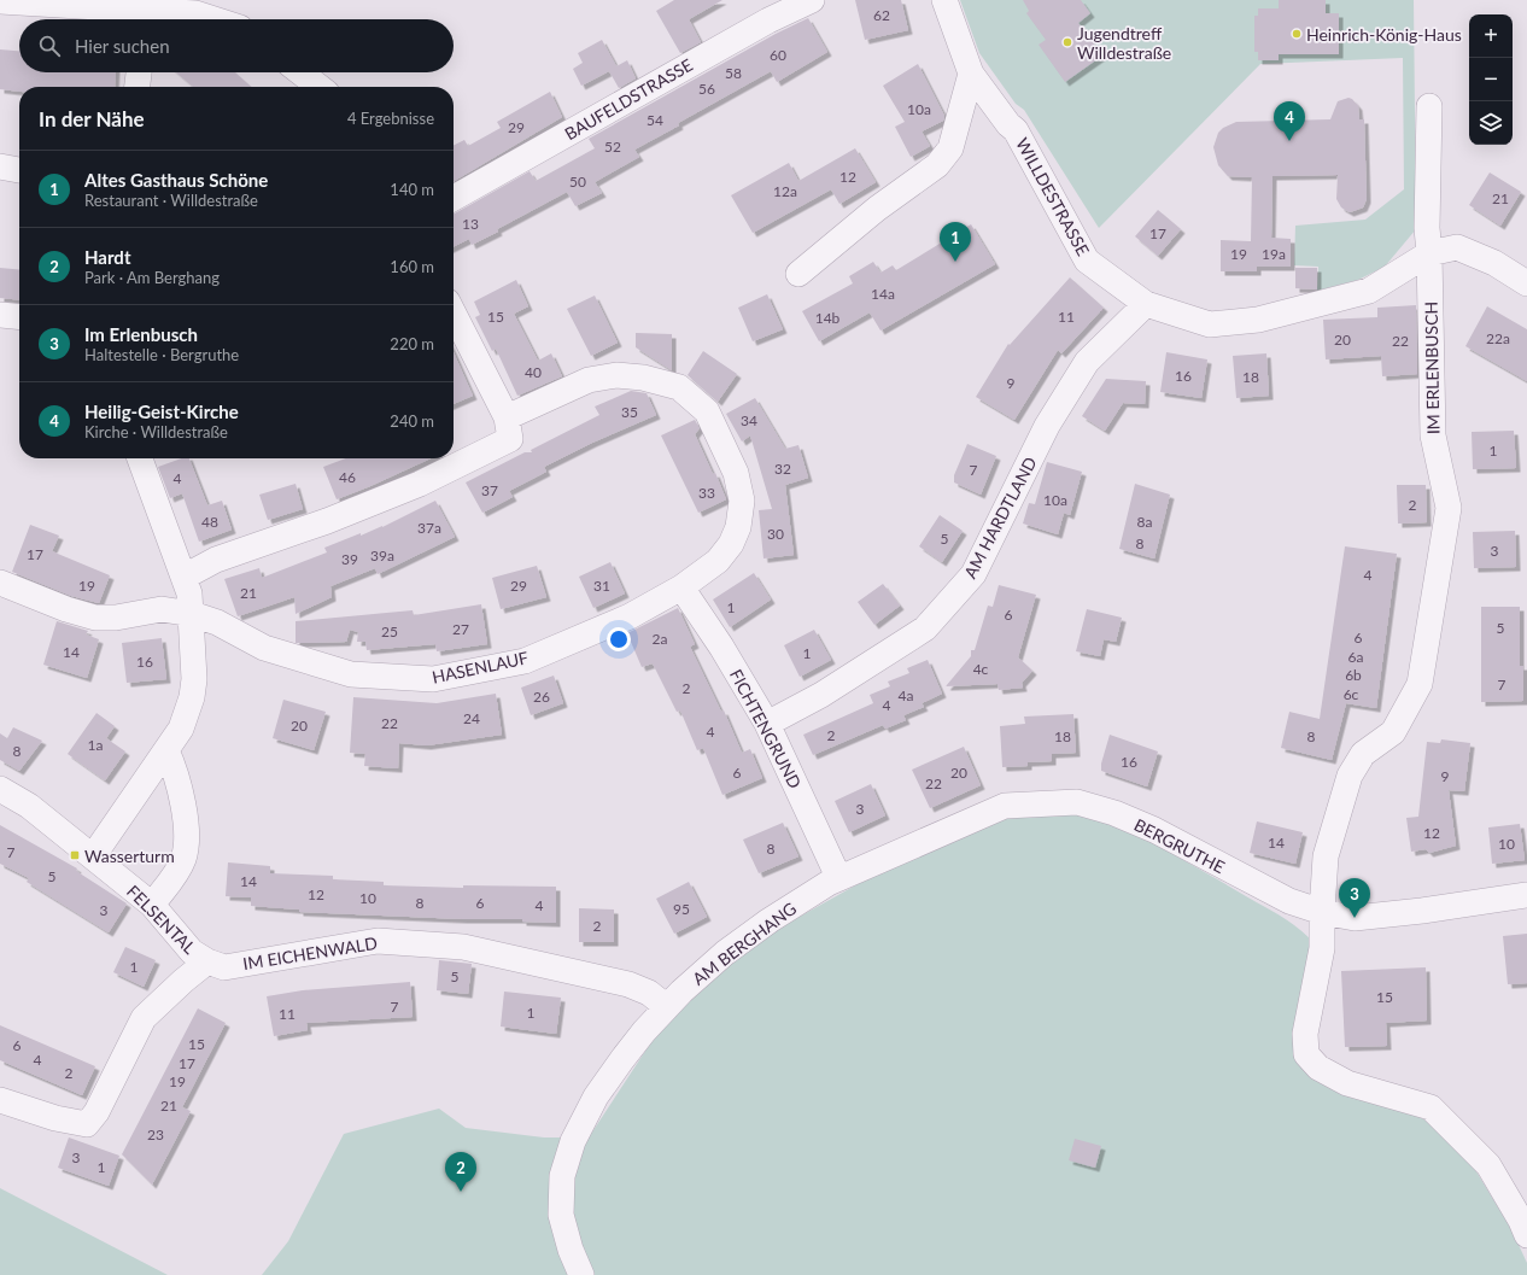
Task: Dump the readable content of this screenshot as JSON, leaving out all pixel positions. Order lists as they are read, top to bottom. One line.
{"streets":{"street":["BAUFELDSTRASSE","WILLDESTRASSE","IM ERLENBUSCH","AM HARDTLAND","HASENLAUF","FICHTENGRUND","BERGRUTHE","FELSENTAL","AM BERGHANG","IM EICHENWALD"]},"crossings":[["WILLDESTRASSE","IM ERLENBUSCH"],["WILLDESTRASSE","AM HARDTLAND"],["IM ERLENBUSCH","BERGRUTHE"],["AM HARDTLAND","FICHTENGRUND"],["HASENLAUF","FICHTENGRUND"],["FICHTENGRUND","BERGRUTHE"],["FICHTENGRUND","AM BERGHANG"],["BERGRUTHE","AM BERGHANG"],["FELSENTAL","IM EICHENWALD"],["AM BERGHANG","IM EICHENWALD"]],"places":{"other":["Heinrich-König-Haus","Jugendtreff Willdestraße"],"transit":["Wasserturm"]},"house_numbers":["62","60","58","56","10a","54","29","52","12","50","12a","21","13","17","19","19a","14a","15","11","14b","22a","20","22","40","16","18","9","35","34","1","32","7","46","4","37","33","10a","2","48","8a","37a","30","5","8","3","17","39a","39","4","19","29","31","21","1","6","5","27","25","6","2a","14","1","6a","16","4c","6b","7","2","6c","4a","26","4","24","22","20","4","2","18","8","1a","8","16","6","20","9","22","3","12","14","10","8","7","5","14","12","10","8","6","4","95","3","2","1","5","15","7","1","11","15","6","4","17","2","19","21","23","3","1"],"page":{"map_buttons":["+","−"],"search":"Hier suchen","heading":["In der Nähe","4 Ergebnisse"],"pins":["4","1","3","2"],"list":[{"mark":"1","name":"Altes Gasthaus Schöne","note":"Restaurant · Willdestraße","value":"140 m"},{"mark":"2","name":"Hardt","note":"Park · Am Berghang","value":"160 m"},{"mark":"3","name":"Im Erlenbusch","note":"Haltestelle · Bergruthe","value":"220 m"},{"mark":"4","name":"Heilig-Geist-Kirche","note":"Kirche · Willdestraße","value":"240 m"}]}}
